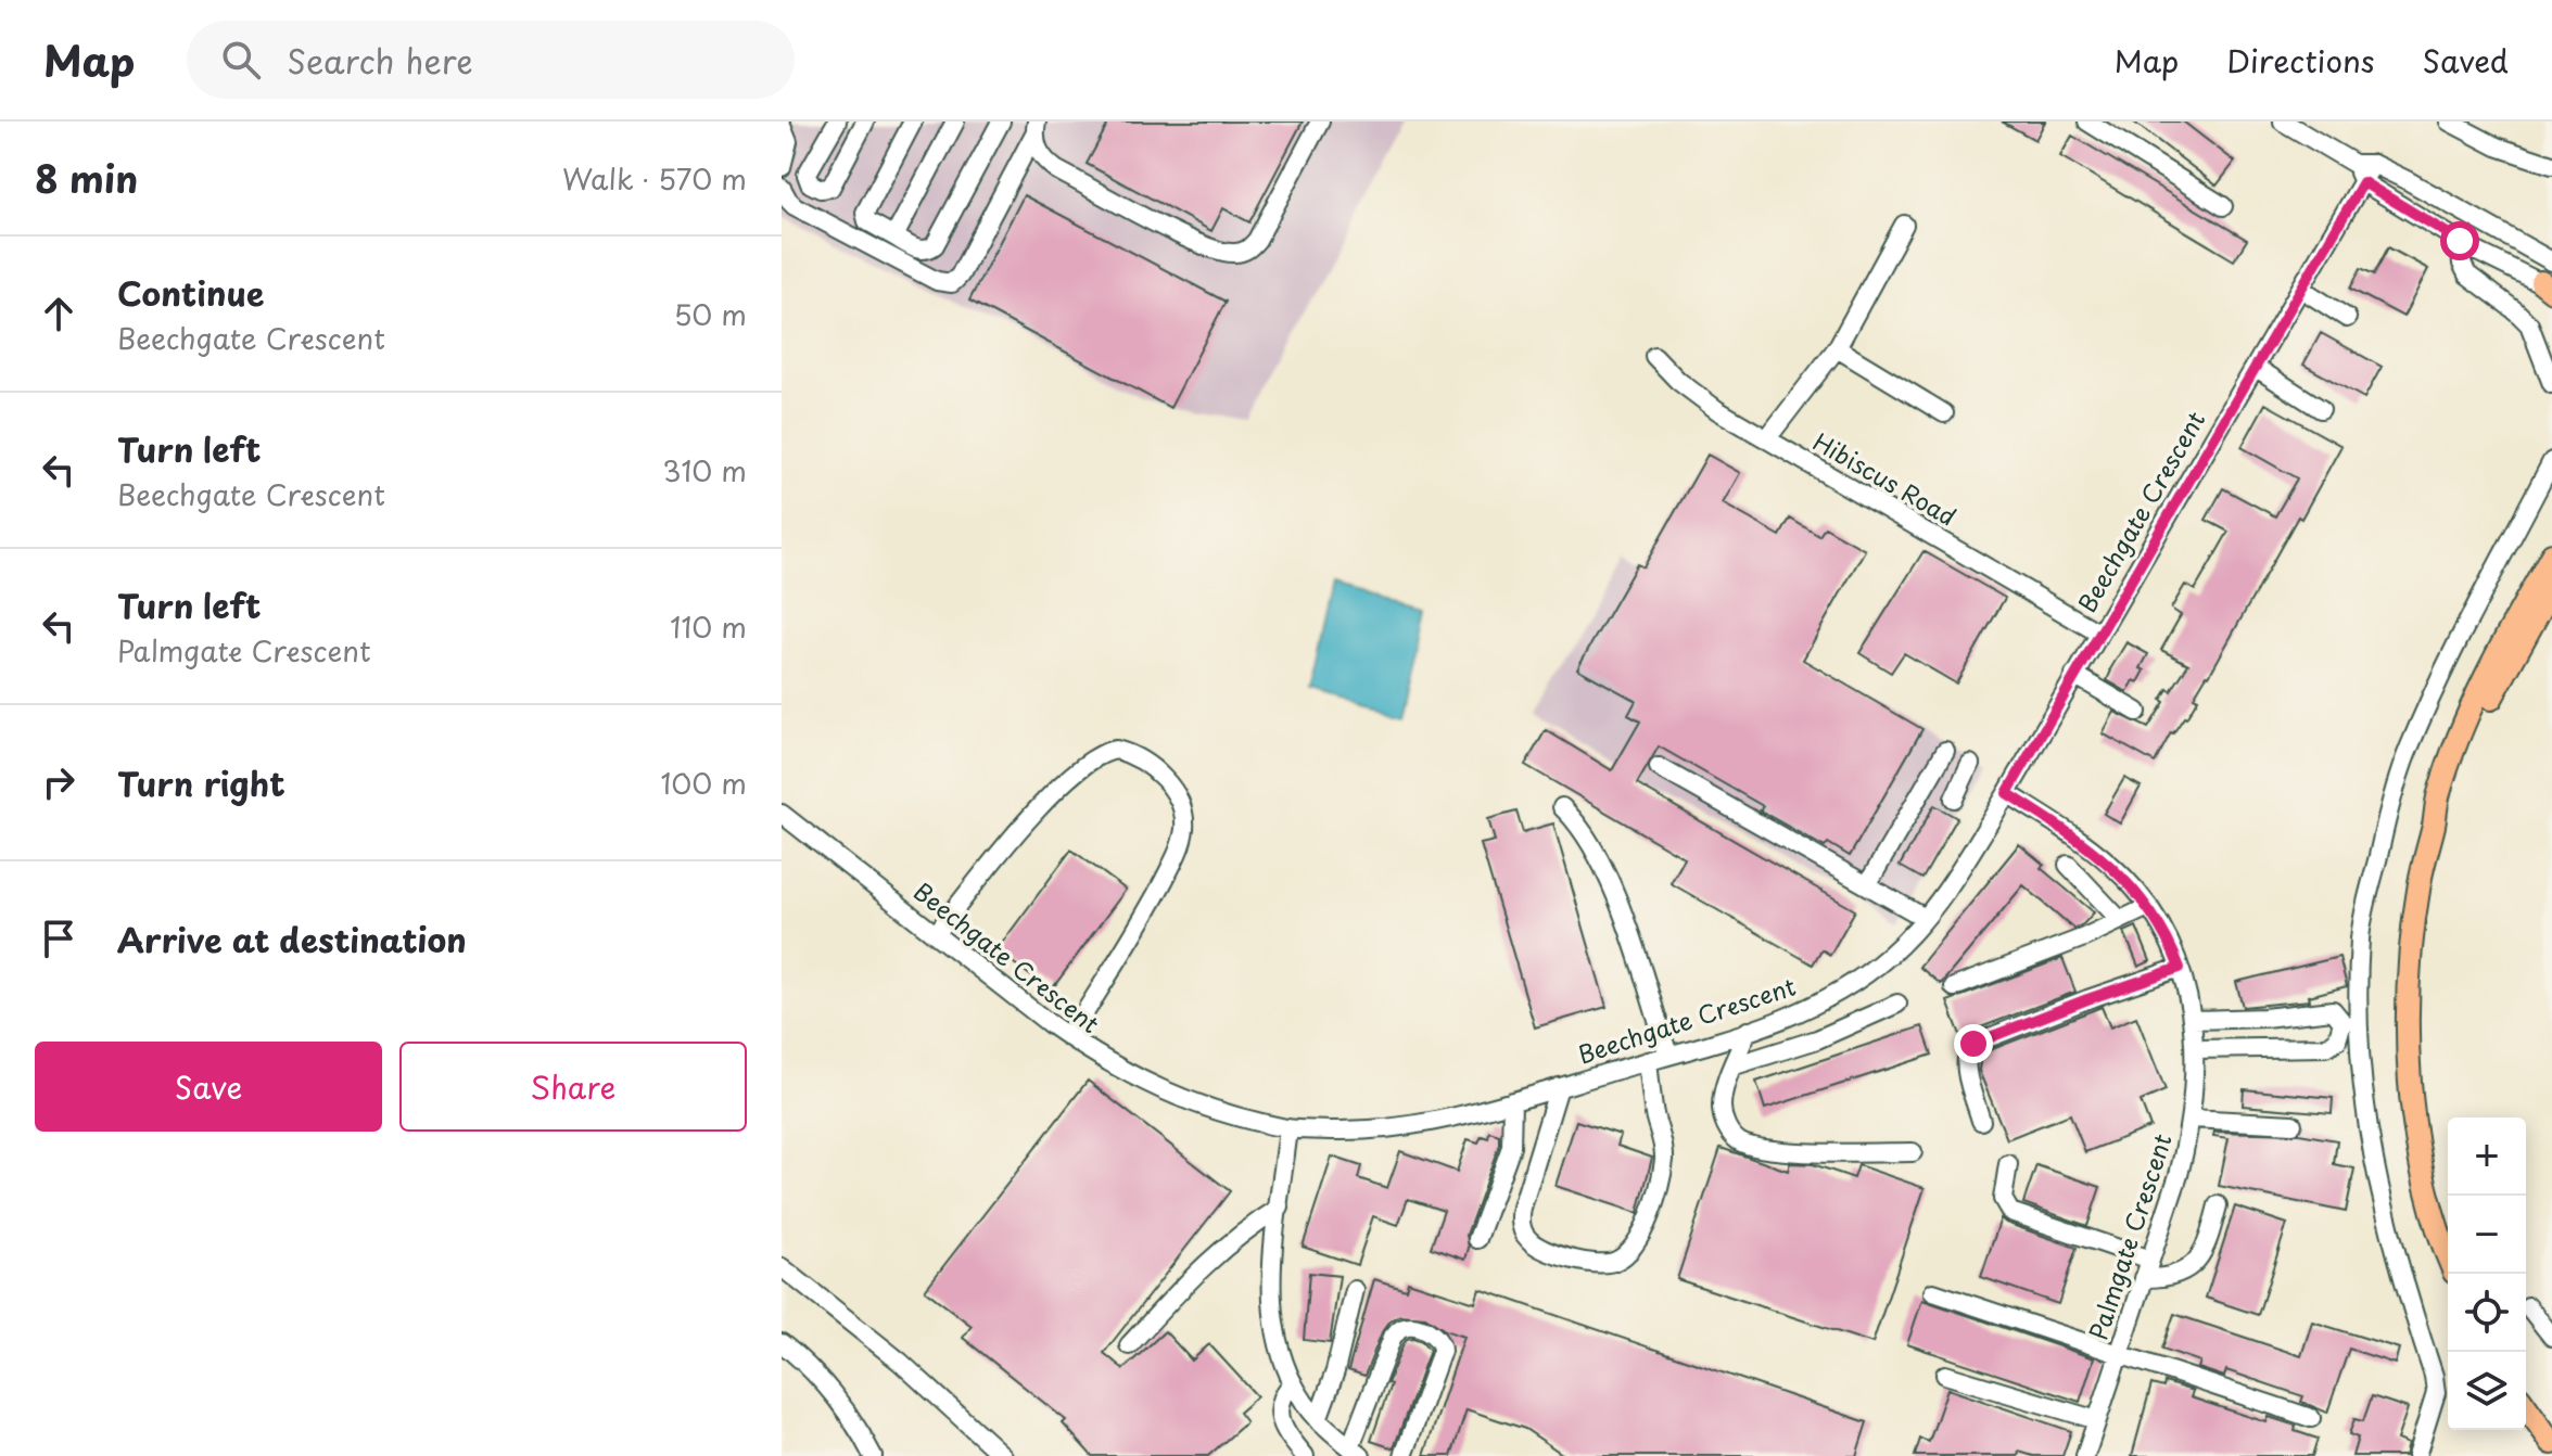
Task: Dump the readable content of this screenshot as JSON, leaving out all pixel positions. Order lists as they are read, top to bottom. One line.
{"streets":{"street":["Hibiscus Road","Beechgate Crescent","Palmgate Crescent"]},"crossings":[["Hibiscus Road","Beechgate Crescent"],["Beechgate Crescent","Palmgate Crescent"]],"page":{"header":"Map","search":"Search here","nav":["Map","Directions","Saved"],"heading":["8 min","Walk · 570 m"],"list":[["Continue","Beechgate Crescent","50 m"],["Turn left","Beechgate Crescent","310 m"],["Turn left","Palmgate Crescent","110 m"],["Turn right","100 m"],"Arrive at destination"],"buttons":["Save","Share"],"map_buttons":["+","−"]}}
